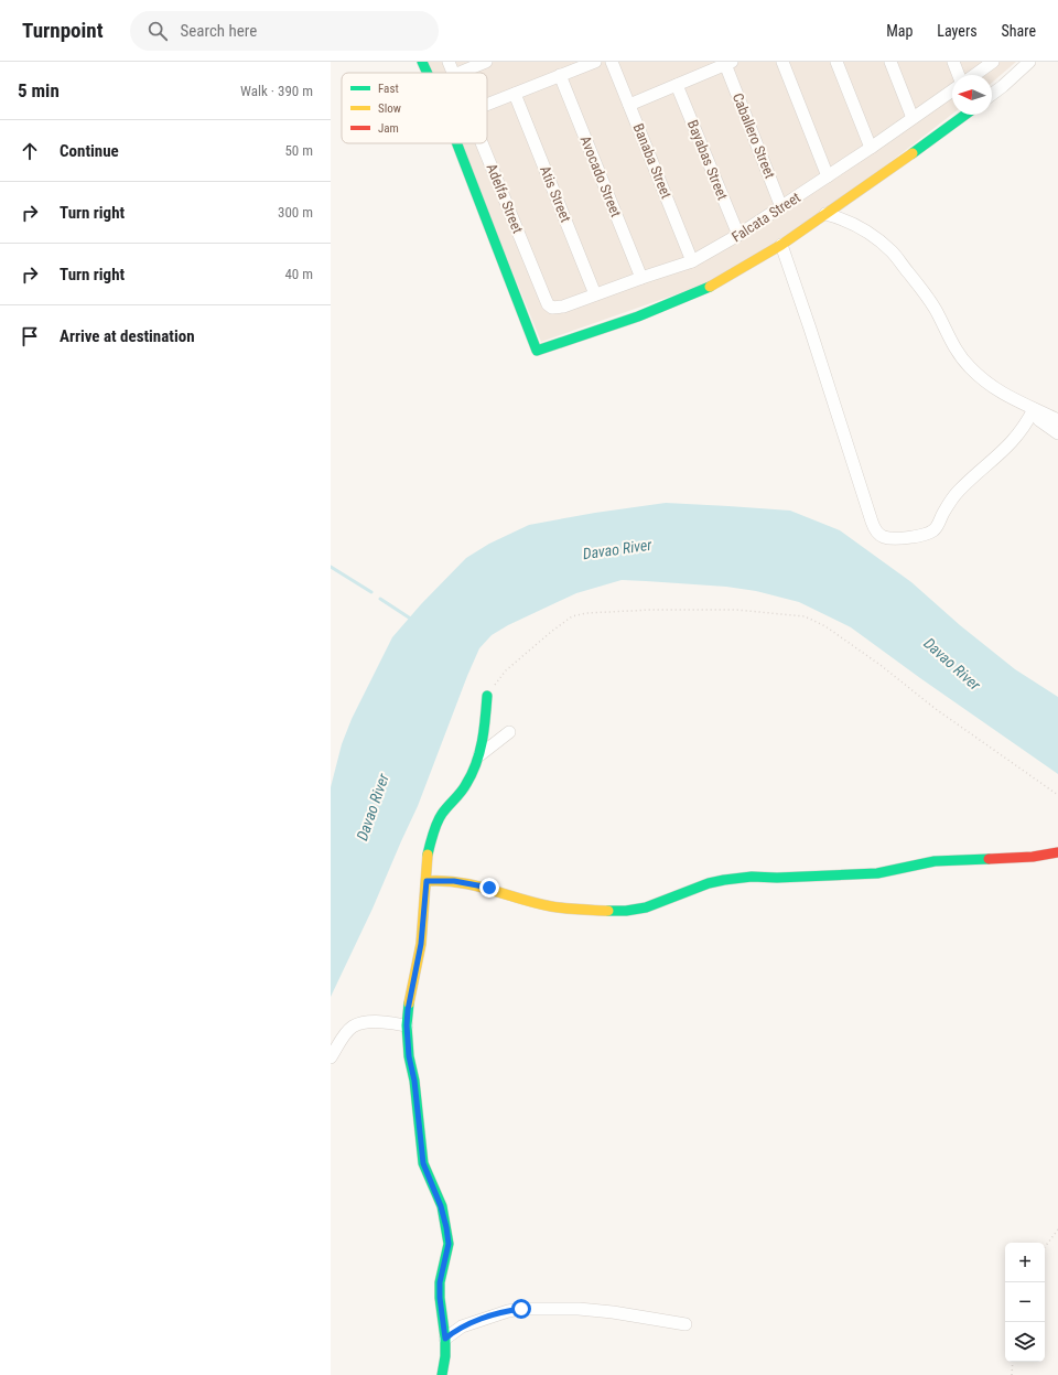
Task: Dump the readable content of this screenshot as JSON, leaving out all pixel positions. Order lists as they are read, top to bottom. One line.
{"streets":{"street":["Caballero Street","Bayabas Street","Banaba Street","Avocado Street","Atis Street","Adelfa Street","Falcata Street"]},"crossings":[["Caballero Street","Falcata Street"],["Bayabas Street","Falcata Street"],["Banaba Street","Falcata Street"],["Avocado Street","Falcata Street"],["Atis Street","Falcata Street"],["Adelfa Street","Falcata Street"]],"water":["Davao River"],"legend":["Fast","Slow","Jam"],"north":"left","page":{"header":"Turnpoint","search":"Search here","nav":["Map","Layers","Share"],"heading":["5 min","Walk · 390 m"],"list":[["Continue","50 m"],["Turn right","300 m"],["Turn right","40 m"],"Arrive at destination"],"map_buttons":["+","−"]}}
